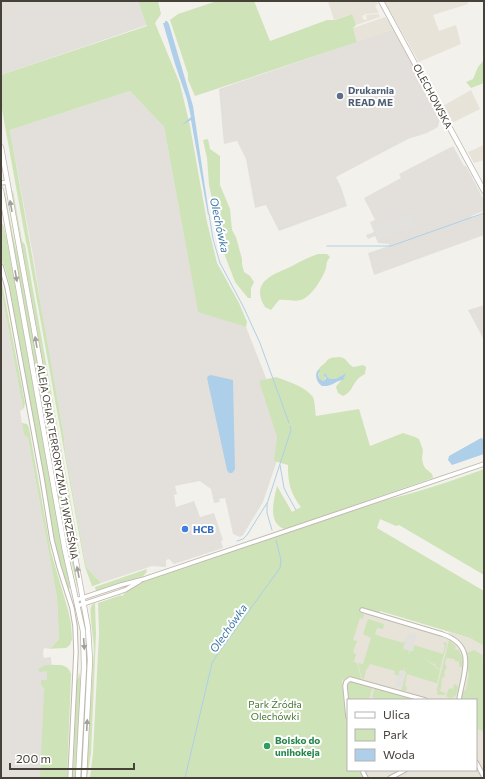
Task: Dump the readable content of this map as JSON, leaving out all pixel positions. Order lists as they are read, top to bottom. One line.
{"streets":{"street":["OLECHOWSKA","ALEJA OFIAR TERRORYZMU 11 WRZEŚNIA"]},"water":["Olechówka"],"parks":["Park Źródła Olechówki"],"places":["Drukarnia READ ME","HCB","Boisko do unihokeja"],"legend":["Ulica","Park","Woda"],"scale_bar":"200 m"}
